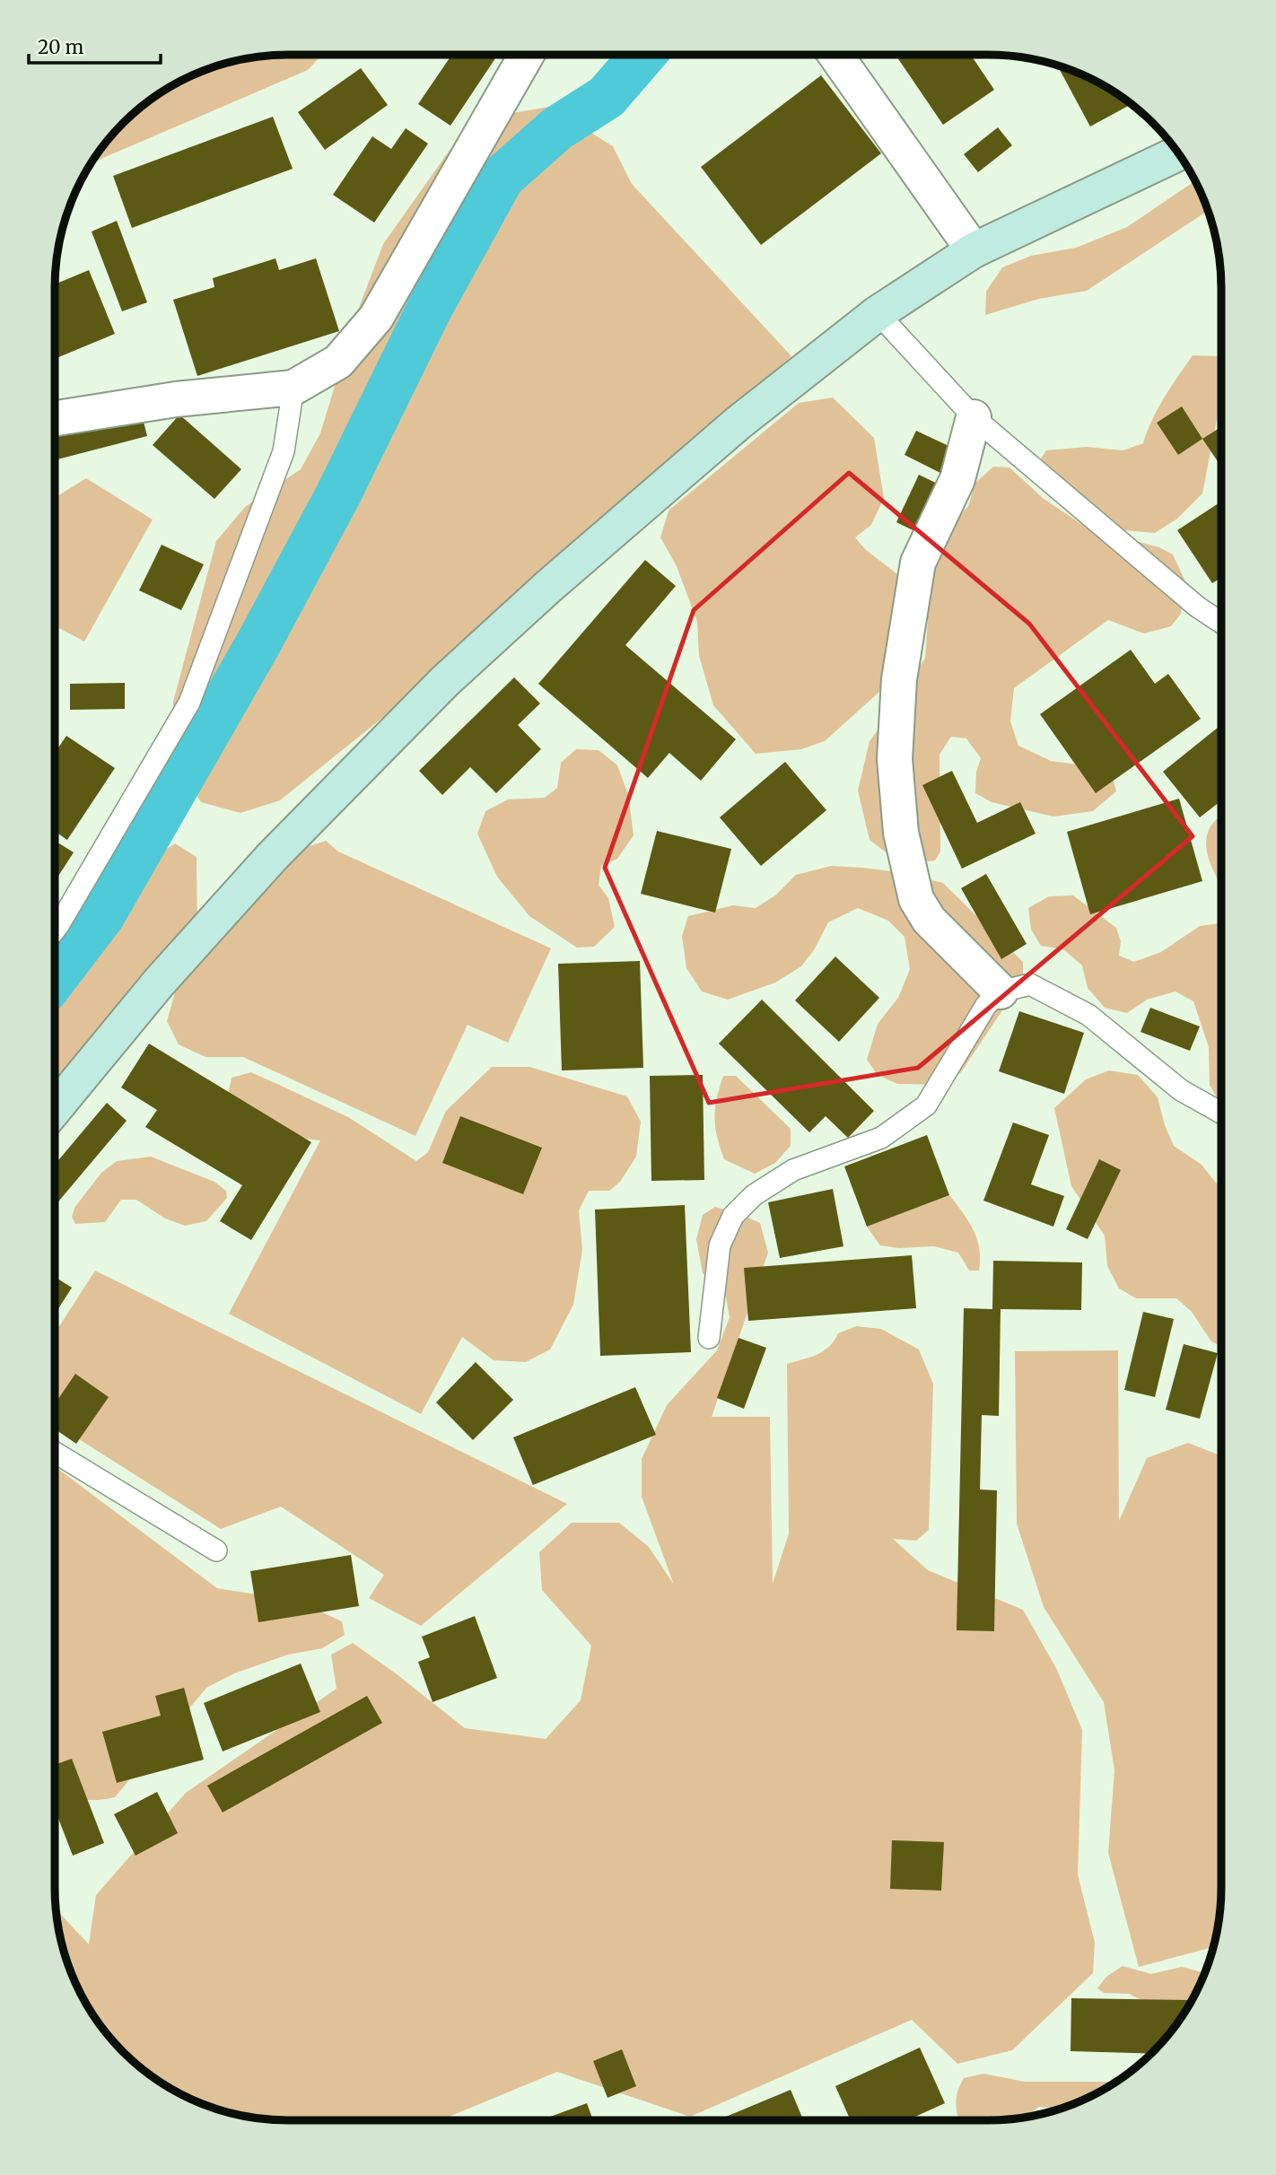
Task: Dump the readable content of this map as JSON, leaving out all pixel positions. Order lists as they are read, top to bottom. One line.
{"scale_bar":"20 m"}
